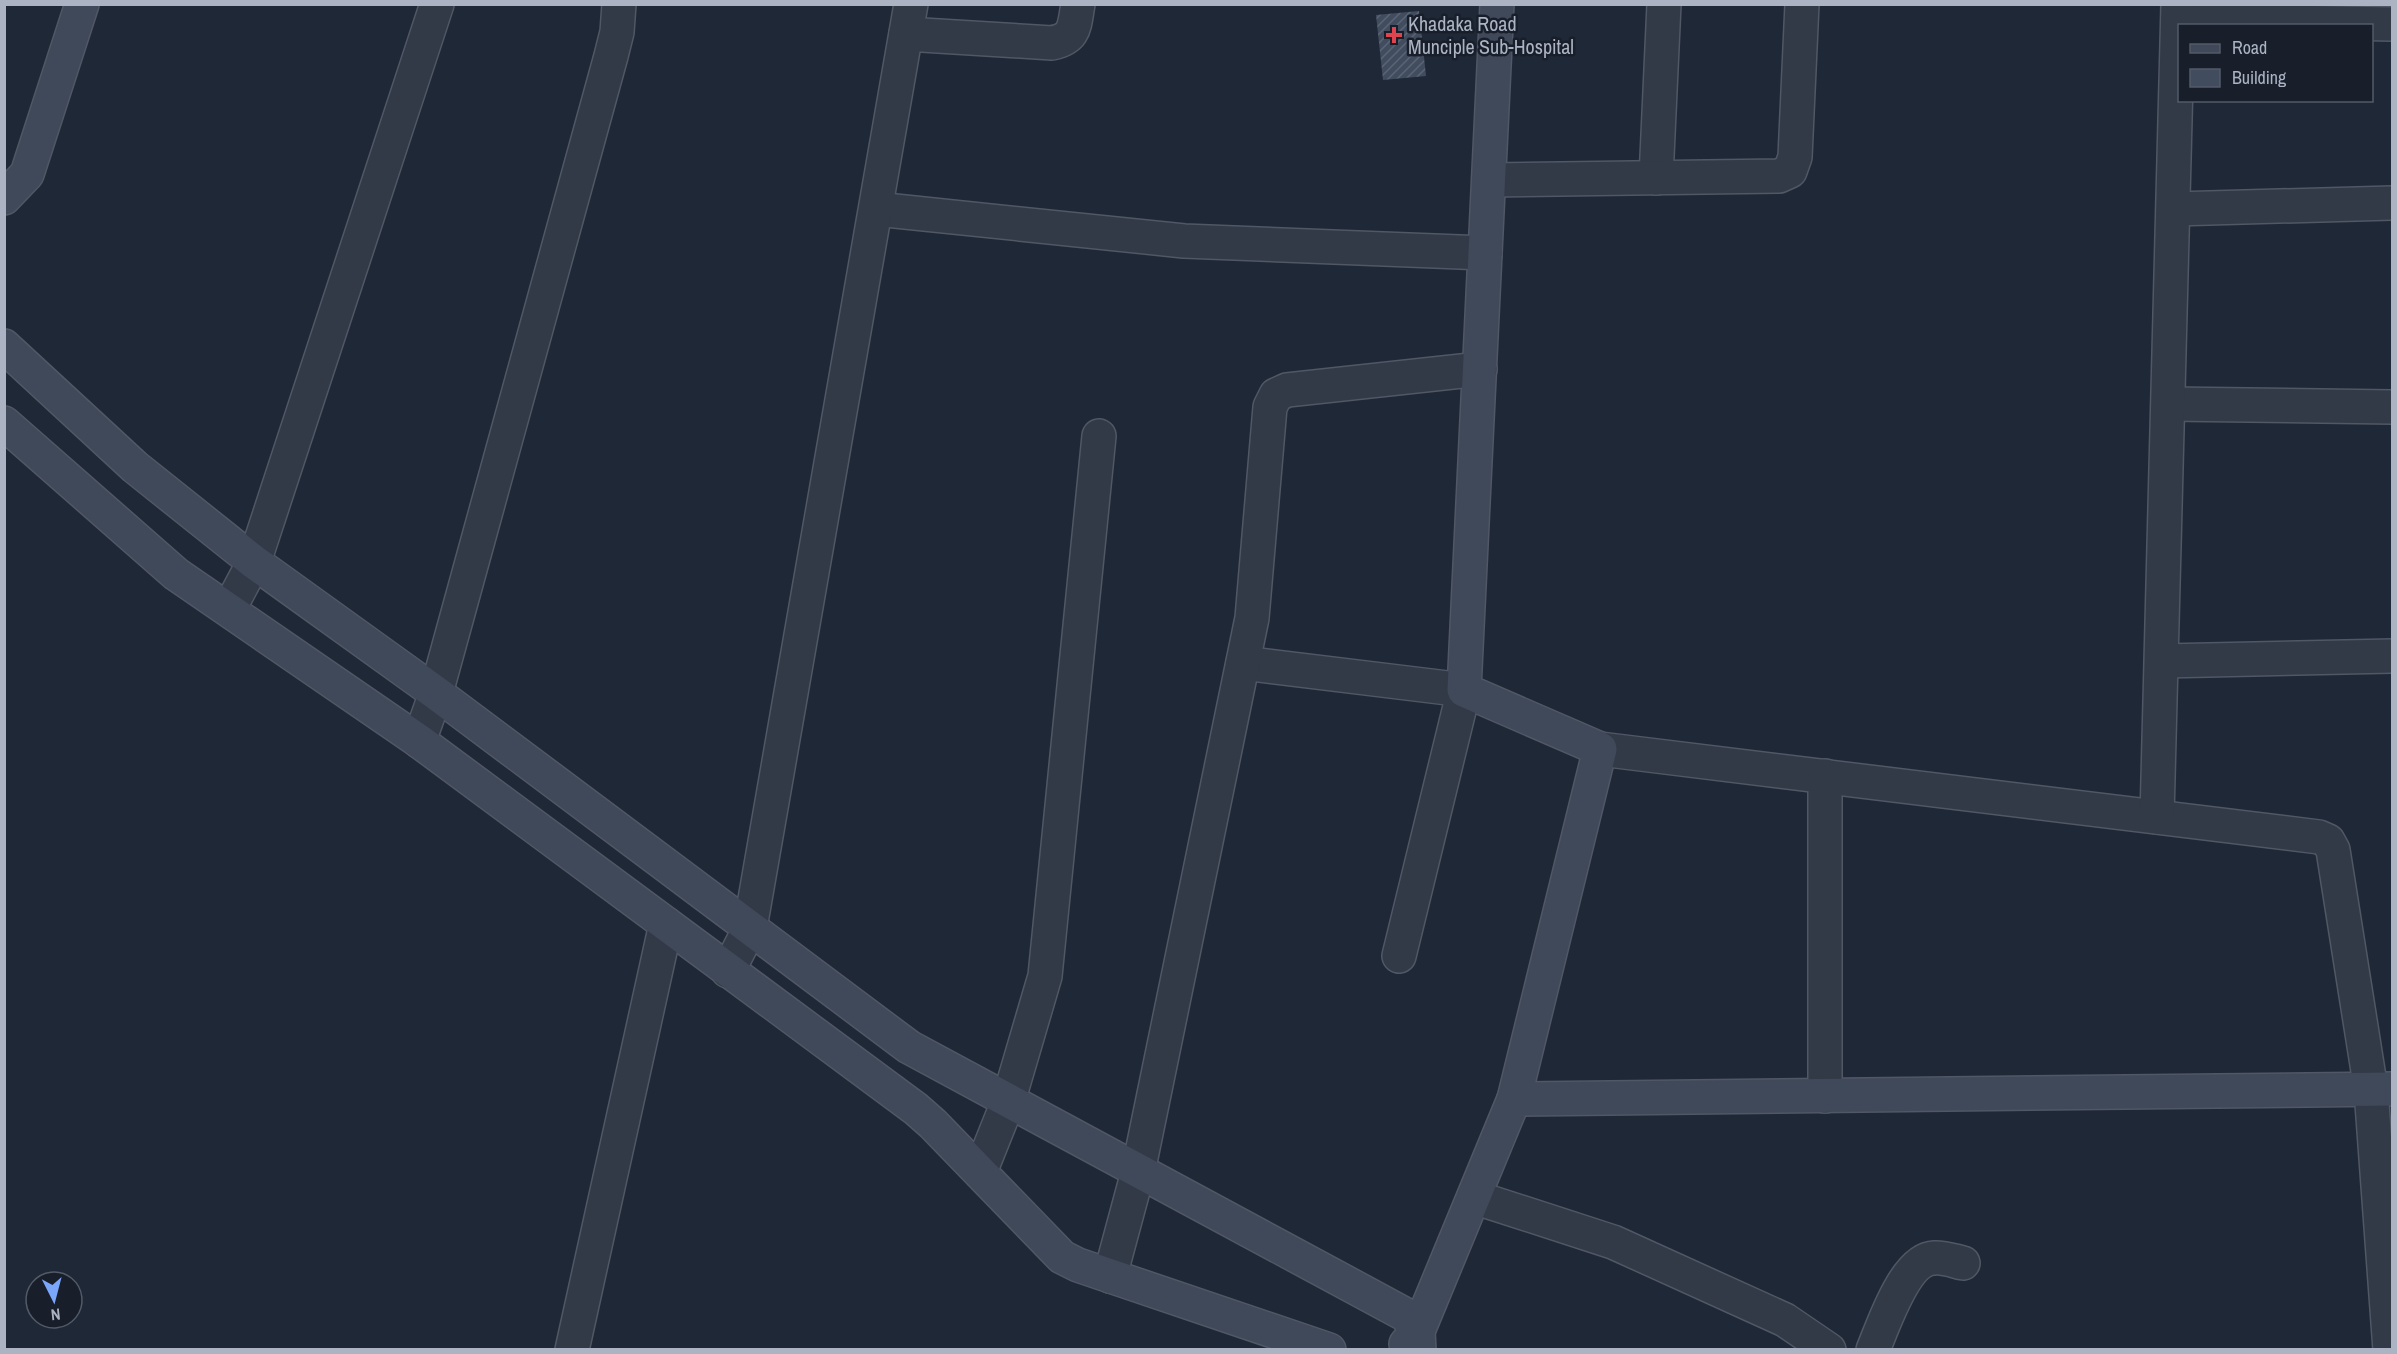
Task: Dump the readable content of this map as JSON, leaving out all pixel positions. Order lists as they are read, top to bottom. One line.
{"places":{"health":["Khadaka Road Munciple Sub-Hospital"]},"legend":["Road","Building"],"north":"bottom"}
